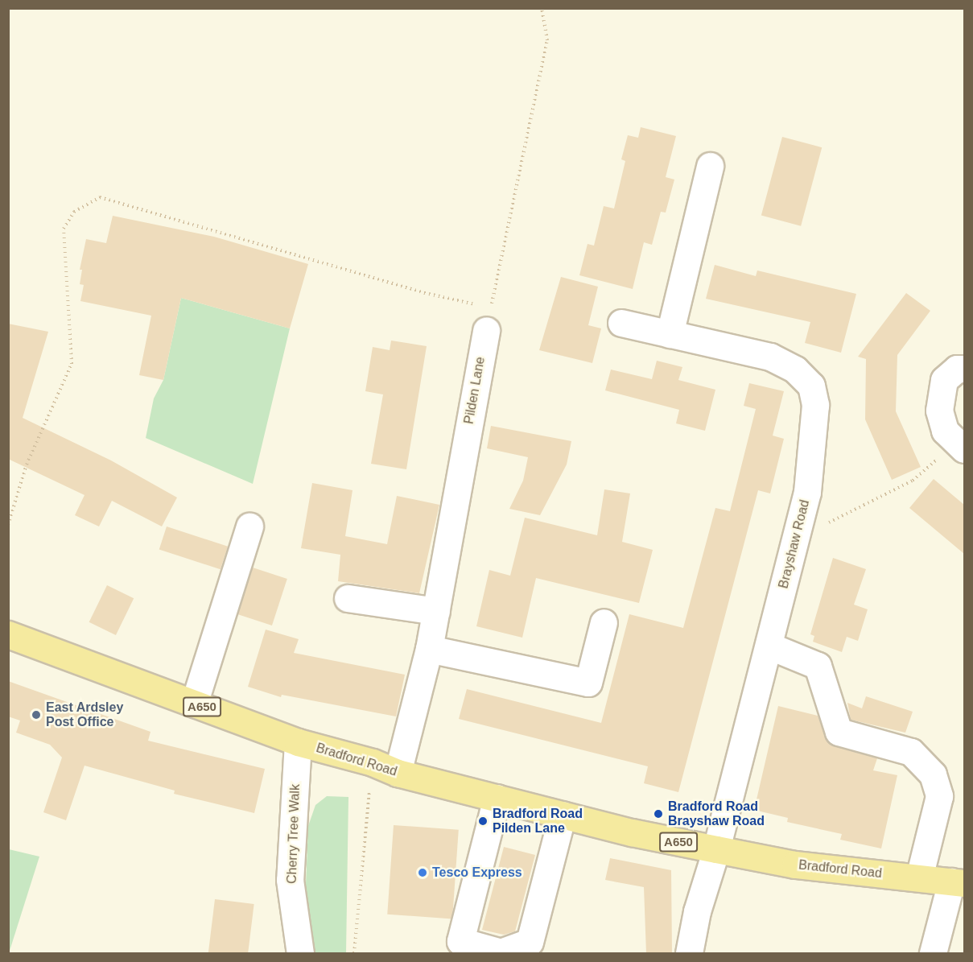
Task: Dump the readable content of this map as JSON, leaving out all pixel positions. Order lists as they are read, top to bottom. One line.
{"streets":{"main road":["A650","Bradford Road"],"street":["Pilden Lane","Brayshaw Road","Cherry Tree Walk"]},"crossings":[["Pilden Lane","Bradford Road"],["Brayshaw Road","Bradford Road"],["Bradford Road","Cherry Tree Walk"]],"places":["East Ardsley Post Office","Bradford Road Brayshaw Road","Bradford Road Pilden Lane","Tesco Express"]}
